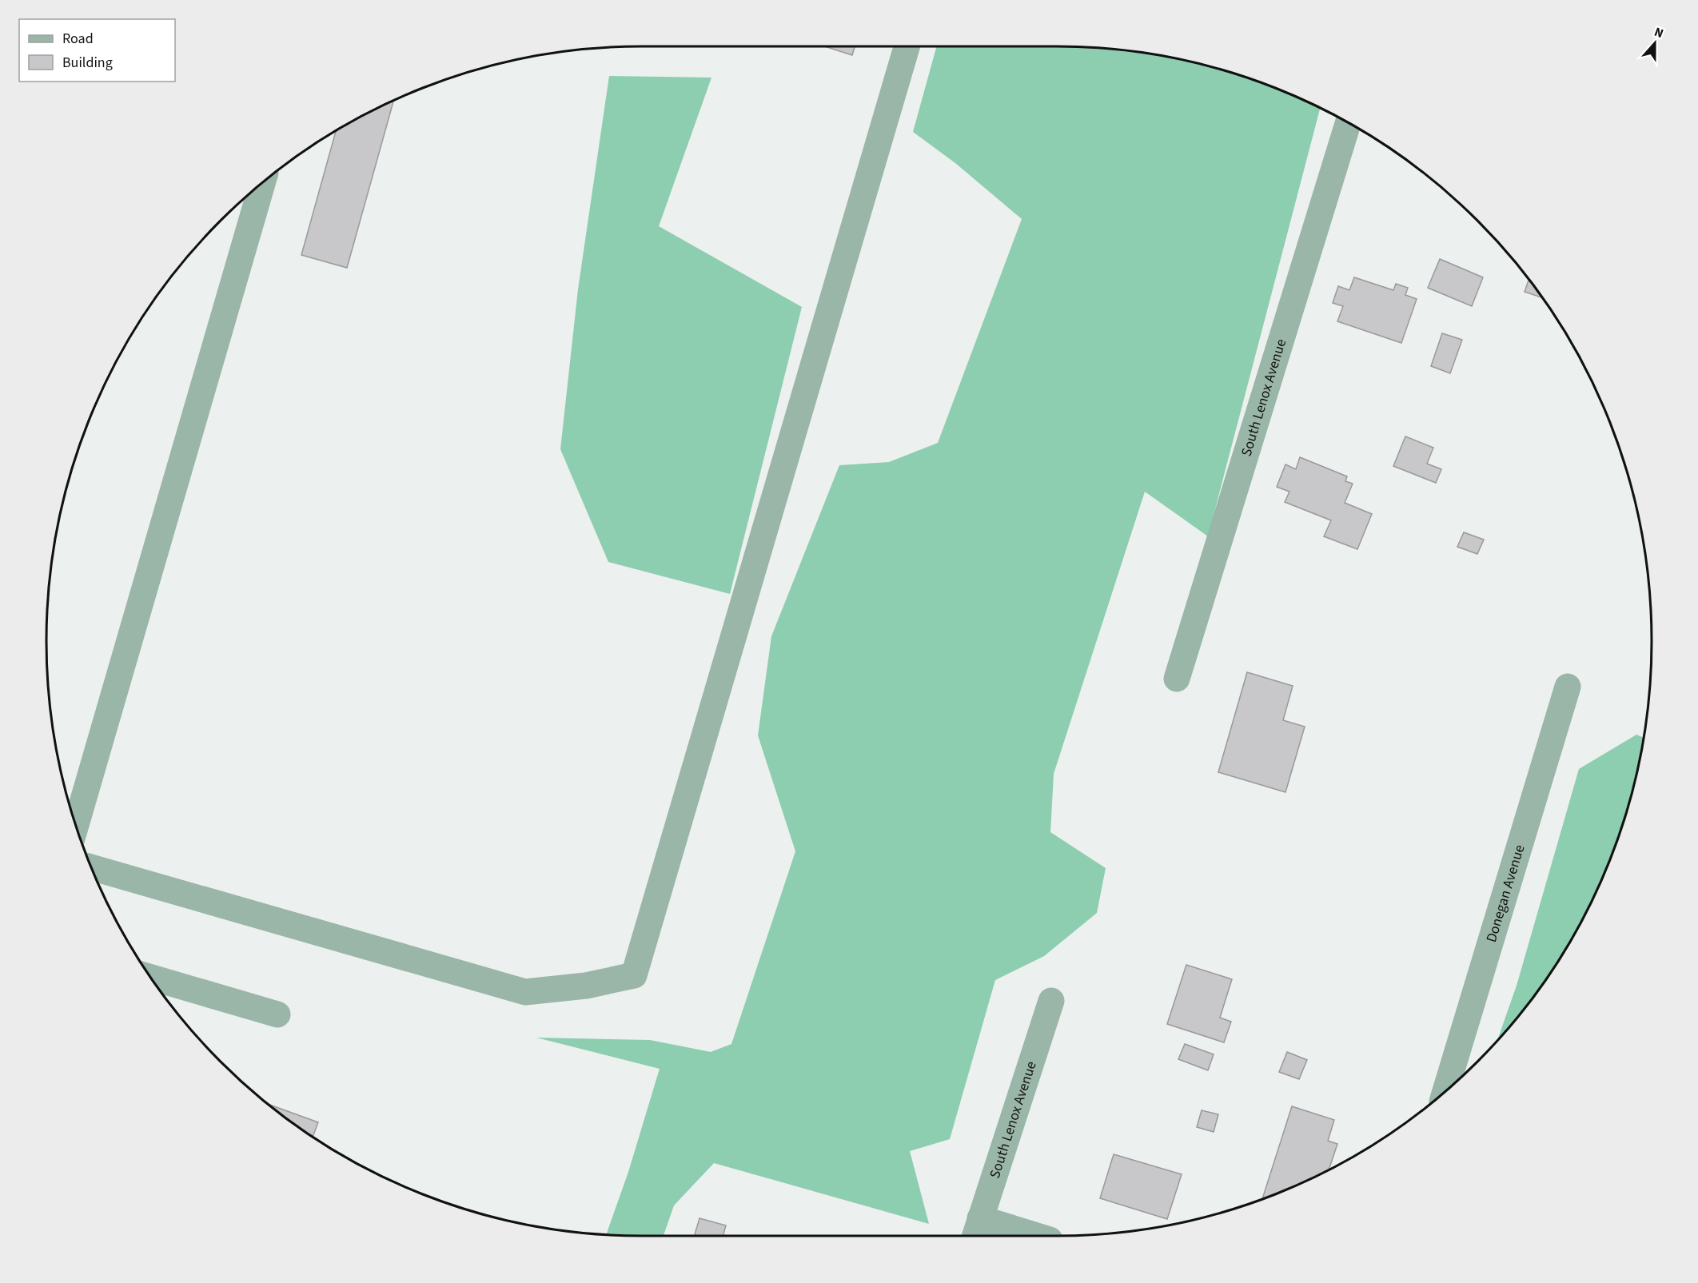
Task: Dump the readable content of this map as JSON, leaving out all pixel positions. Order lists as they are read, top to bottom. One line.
{"streets":{"street":["South Lenox Avenue","Donegan Avenue"]},"legend":["Road","Building"],"north":"top"}
